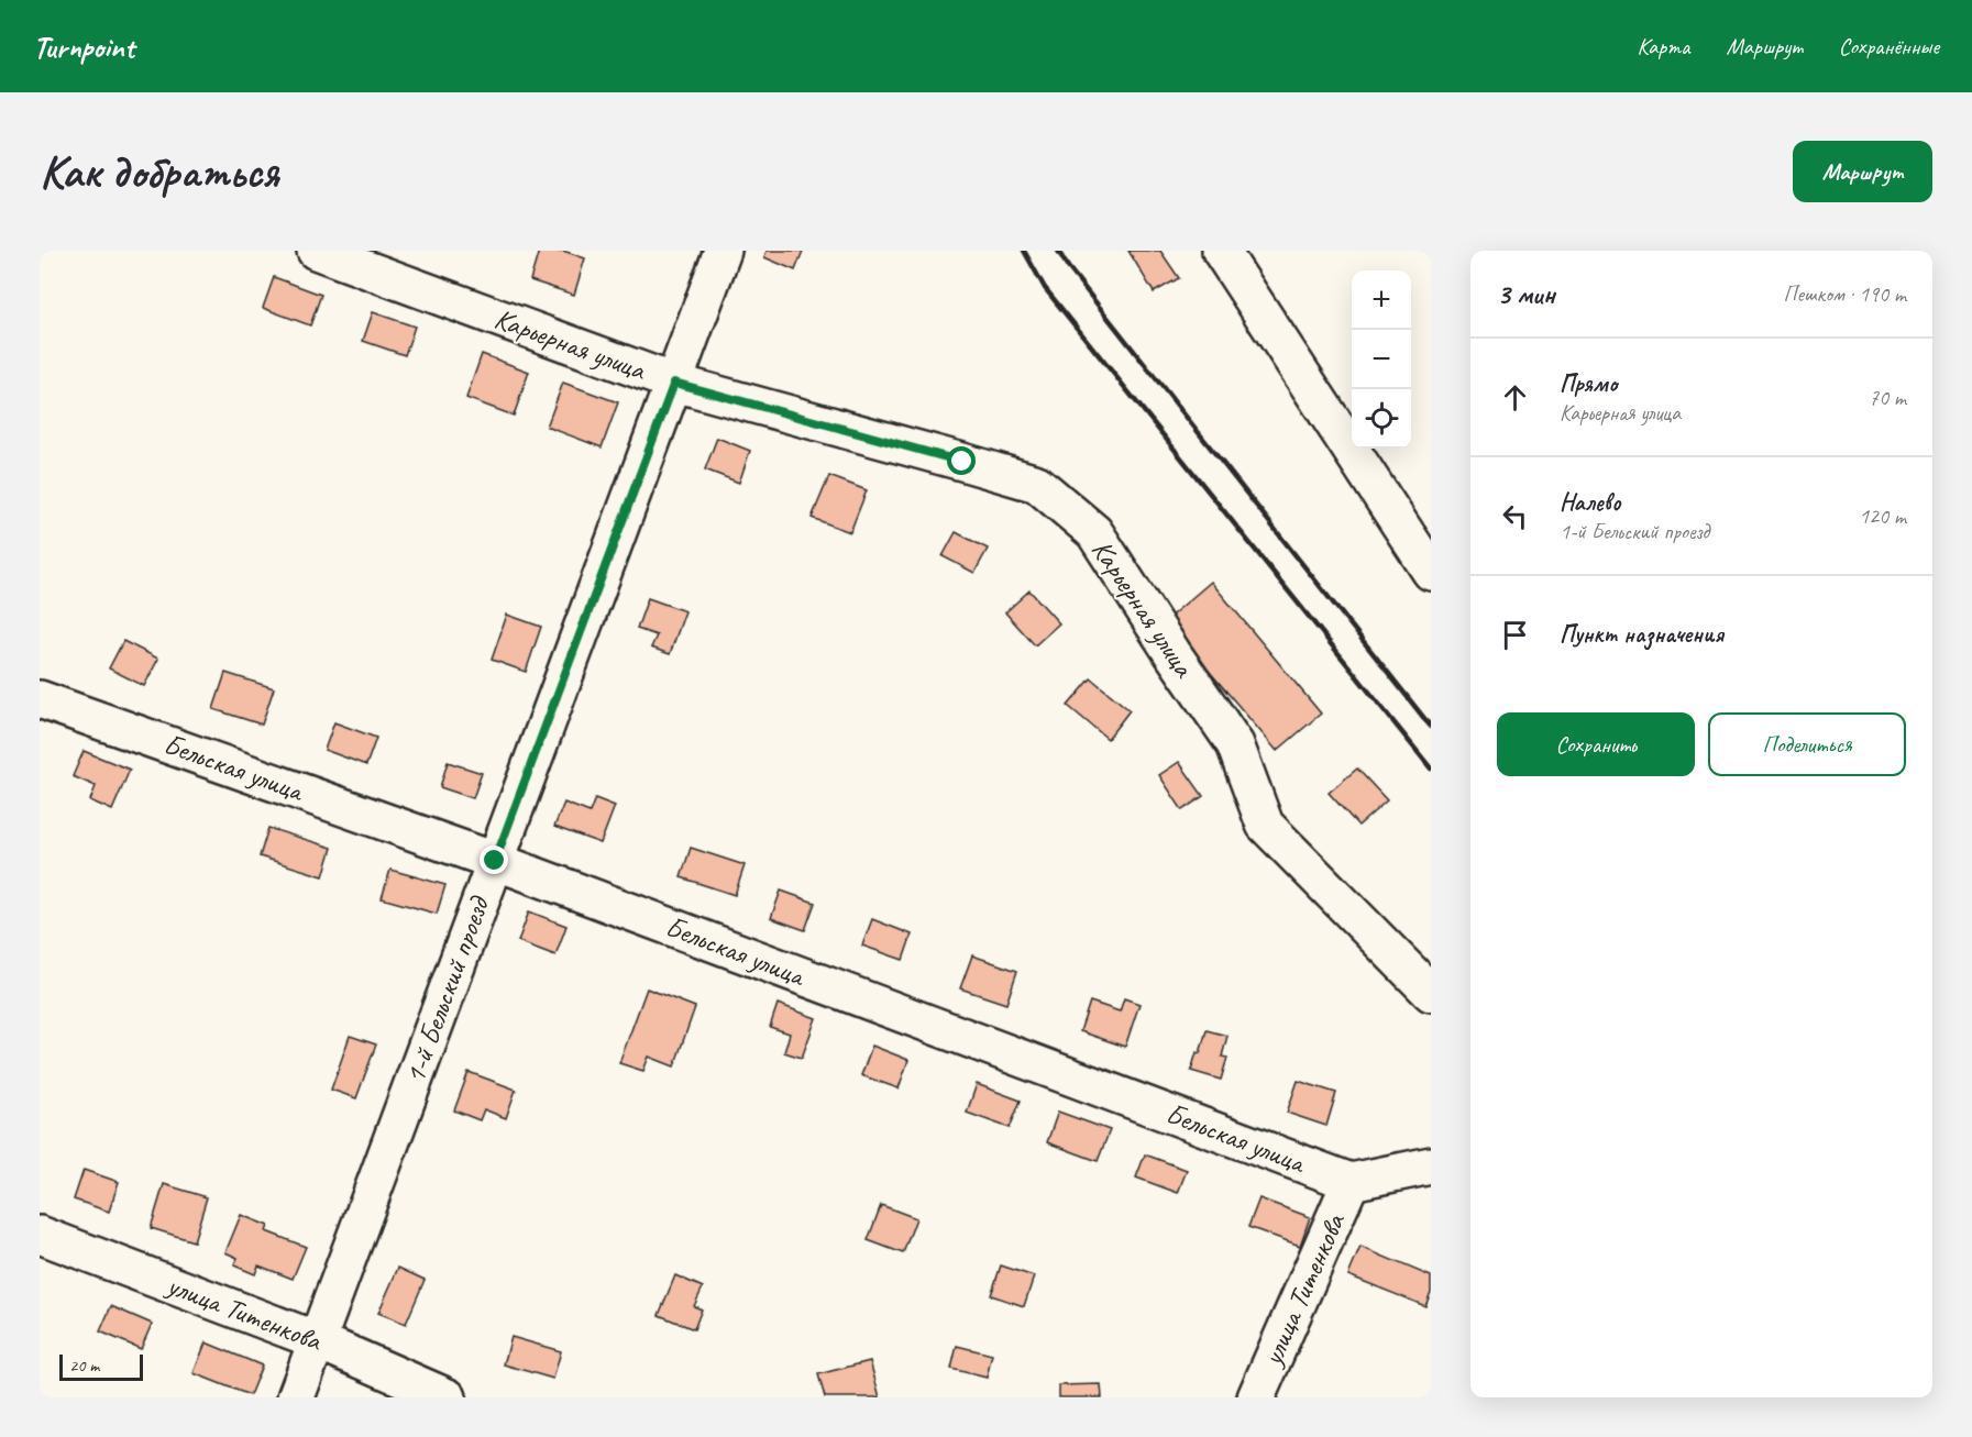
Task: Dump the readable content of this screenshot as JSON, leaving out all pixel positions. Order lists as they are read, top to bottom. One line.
{"streets":{"street":["Карьерная улица","Бельская улица","1-й Бельский проезд","улица Титенкова"]},"crossings":[["Карьерная улица","1-й Бельский проезд"],["Бельская улица","1-й Бельский проезд"],["Бельская улица","улица Титенкова"],["1-й Бельский проезд","улица Титенкова"]],"scale_bar":"20 m","page":{"header":"Turnpoint","nav":["Карта","Маршрут","Сохранённые"],"buttons":["Маршрут",["Сохранить","Поделиться"]],"title":"Как добраться","heading":["3 мин","Пешком · 190 m"],"map_buttons":["+","−"],"list":[["Прямо","Карьерная улица","70 m"],["Налево","1-й Бельский проезд","120 m"],"Пункт назначения"],"scale":"20 m"}}
